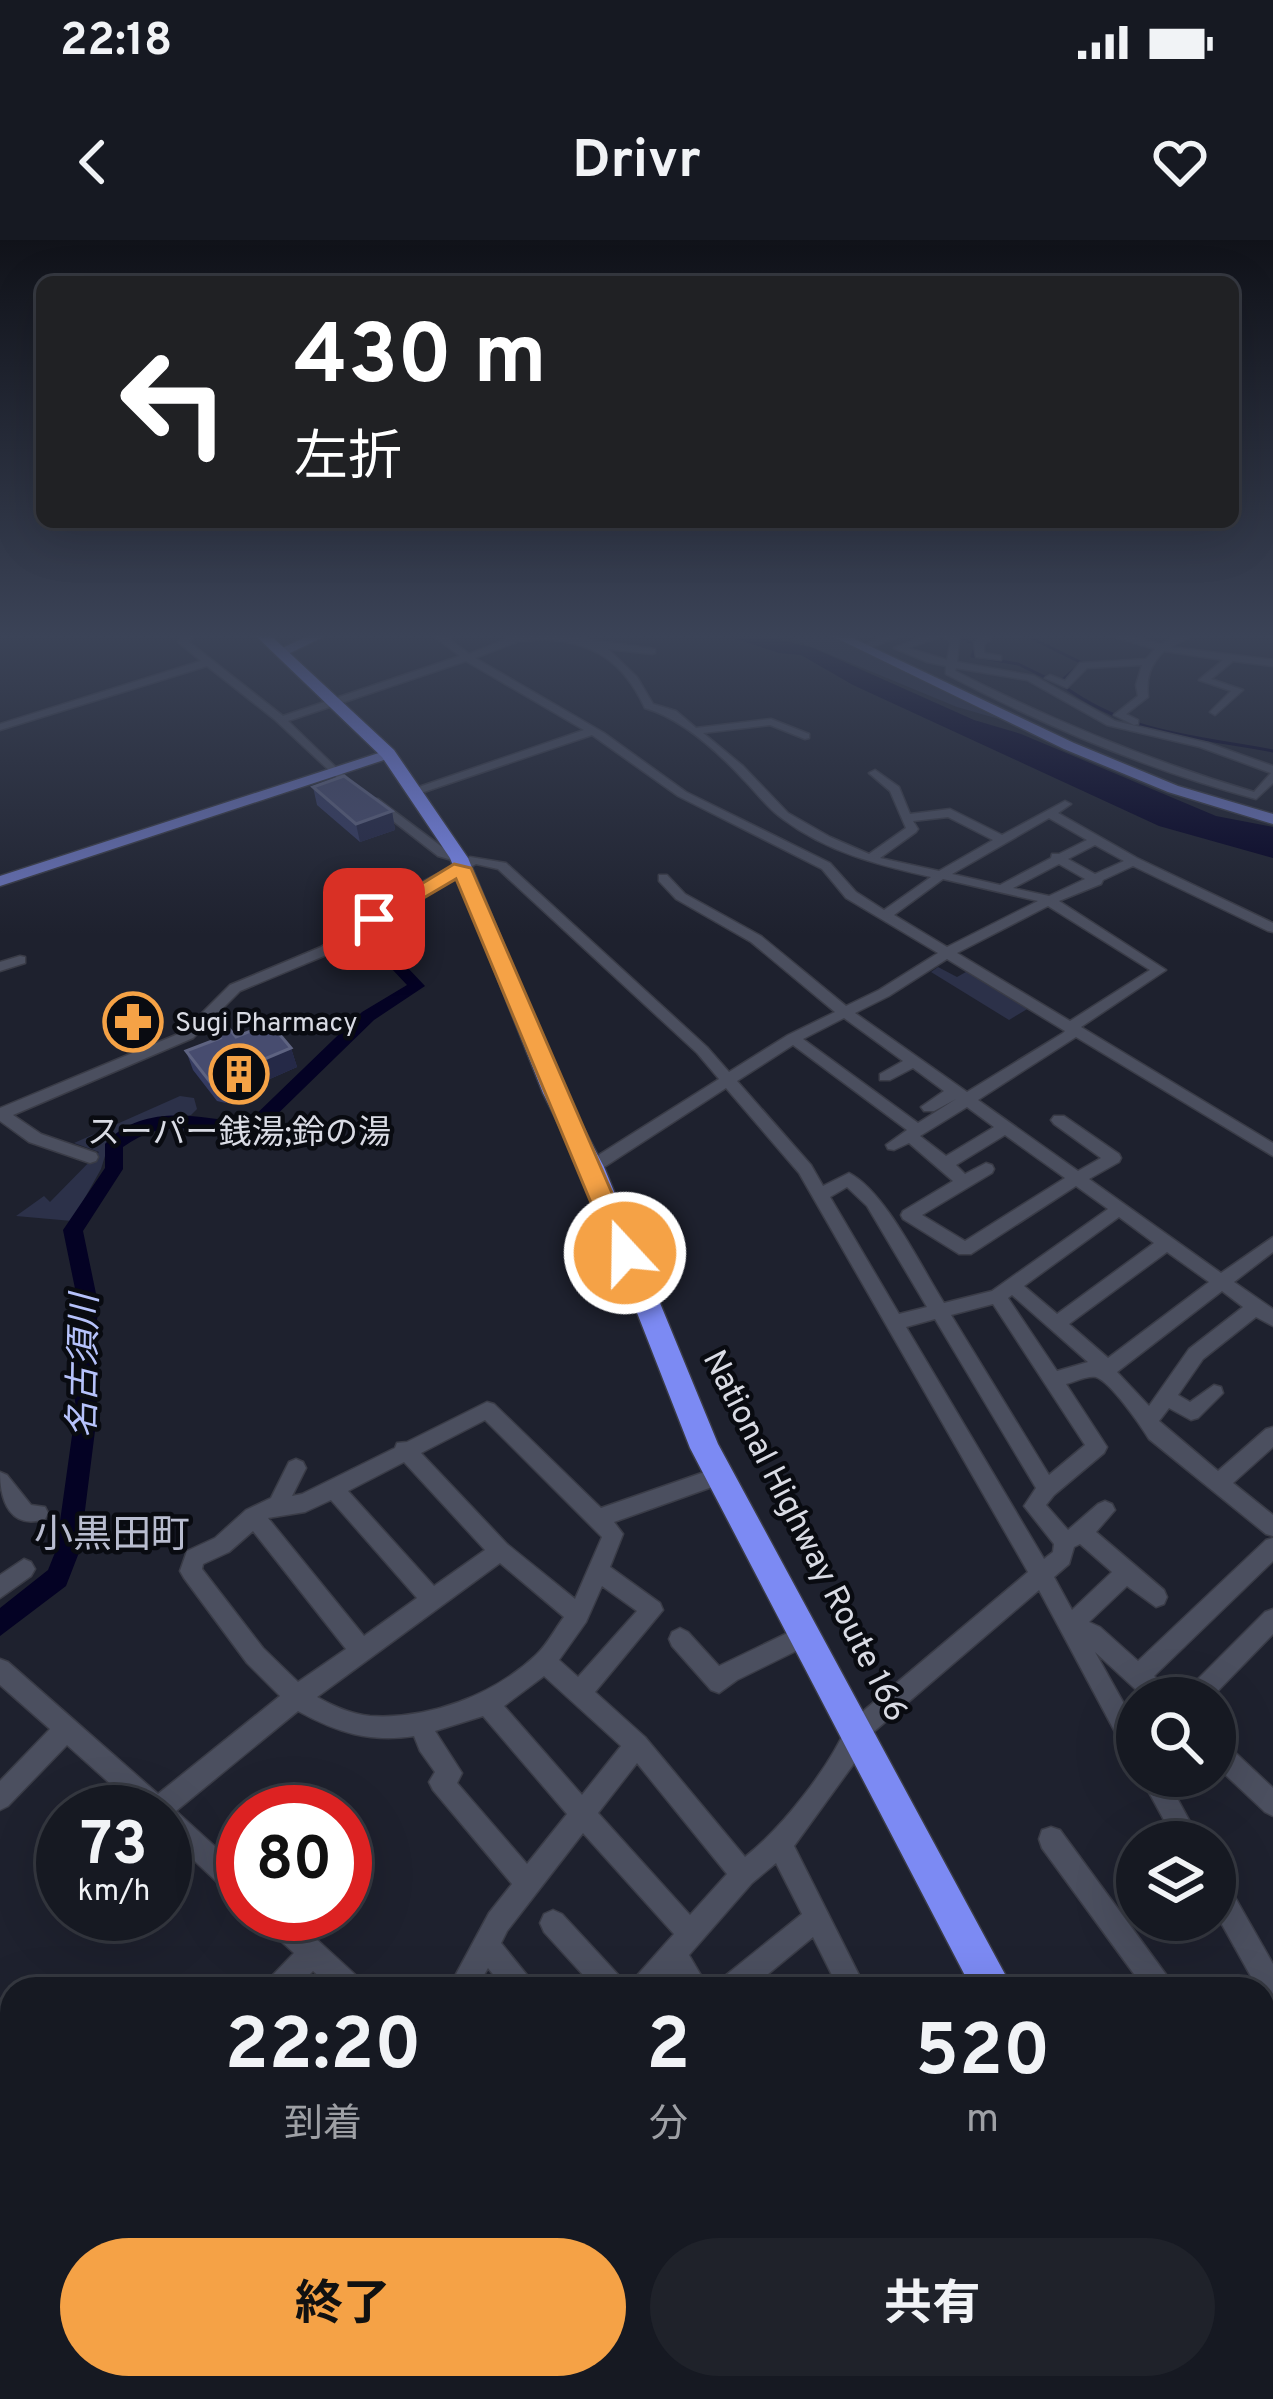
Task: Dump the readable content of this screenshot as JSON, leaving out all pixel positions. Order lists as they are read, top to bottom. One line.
{"streets":{"highway":["National Highway Route 166"]},"districts":["小黒田町"],"water":["名古須川"],"places":{"pharmacy":["Sugi Pharmacy"],"building":["スーパー銭湯;鈴の湯"]},"page":{"status":"22:18","header":"Drivr","turn":["430 m","左折"],"speed":"73 km/h","limit":"80","eta":["22:20","到着","2","分","520","m"],"buttons":["終了","共有"]}}
